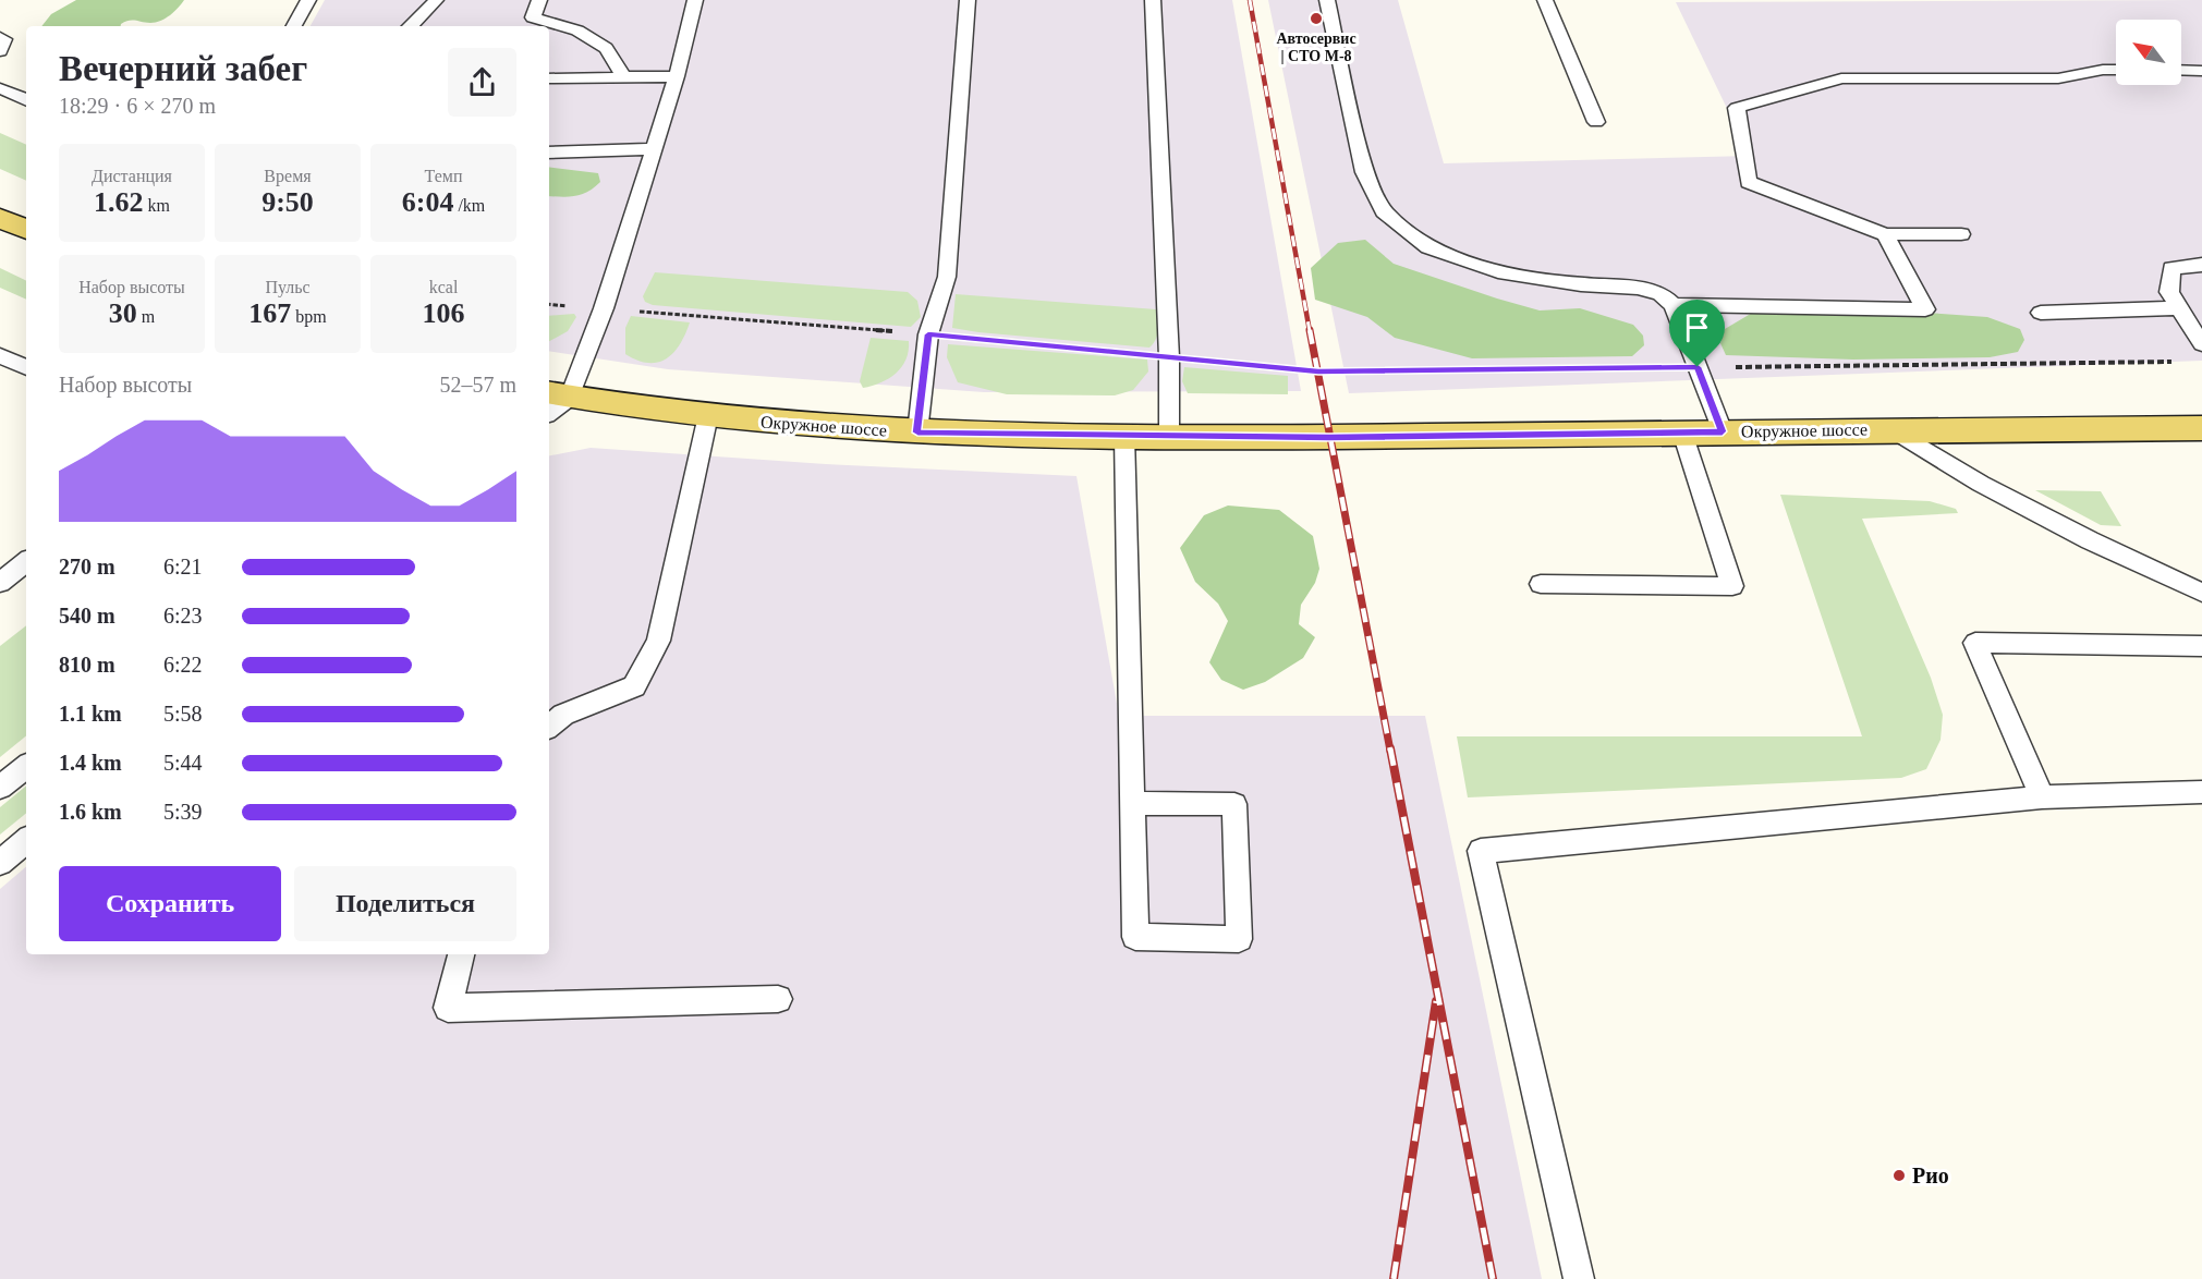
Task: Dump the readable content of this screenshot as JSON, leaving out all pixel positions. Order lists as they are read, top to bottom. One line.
{"streets":{"main road":["Окружное шоссе"]},"places":["Автосервис | СТО М-8","Рио"],"north":"top left","page":{"heading":["Вечерний забег","18:29 · 6 × 270 m"],"stats":[["Дистанция","1.62 km"],["Время","9:50"],["Темп","6:04 /km"],["Набор высоты","30 m"],["Пульс","167 bpm"],["kcal","106"]],"chart":["Набор высоты","52–57 m"],"list":[{"name":"270 m","note":"6:21"},{"name":"540 m","note":"6:23"},{"name":"810 m","note":"6:22"},{"name":"1.1 km","note":"5:58"},{"name":"1.4 km","note":"5:44"},{"name":"1.6 km","note":"5:39"}],"buttons":["Сохранить","Поделиться"]}}
